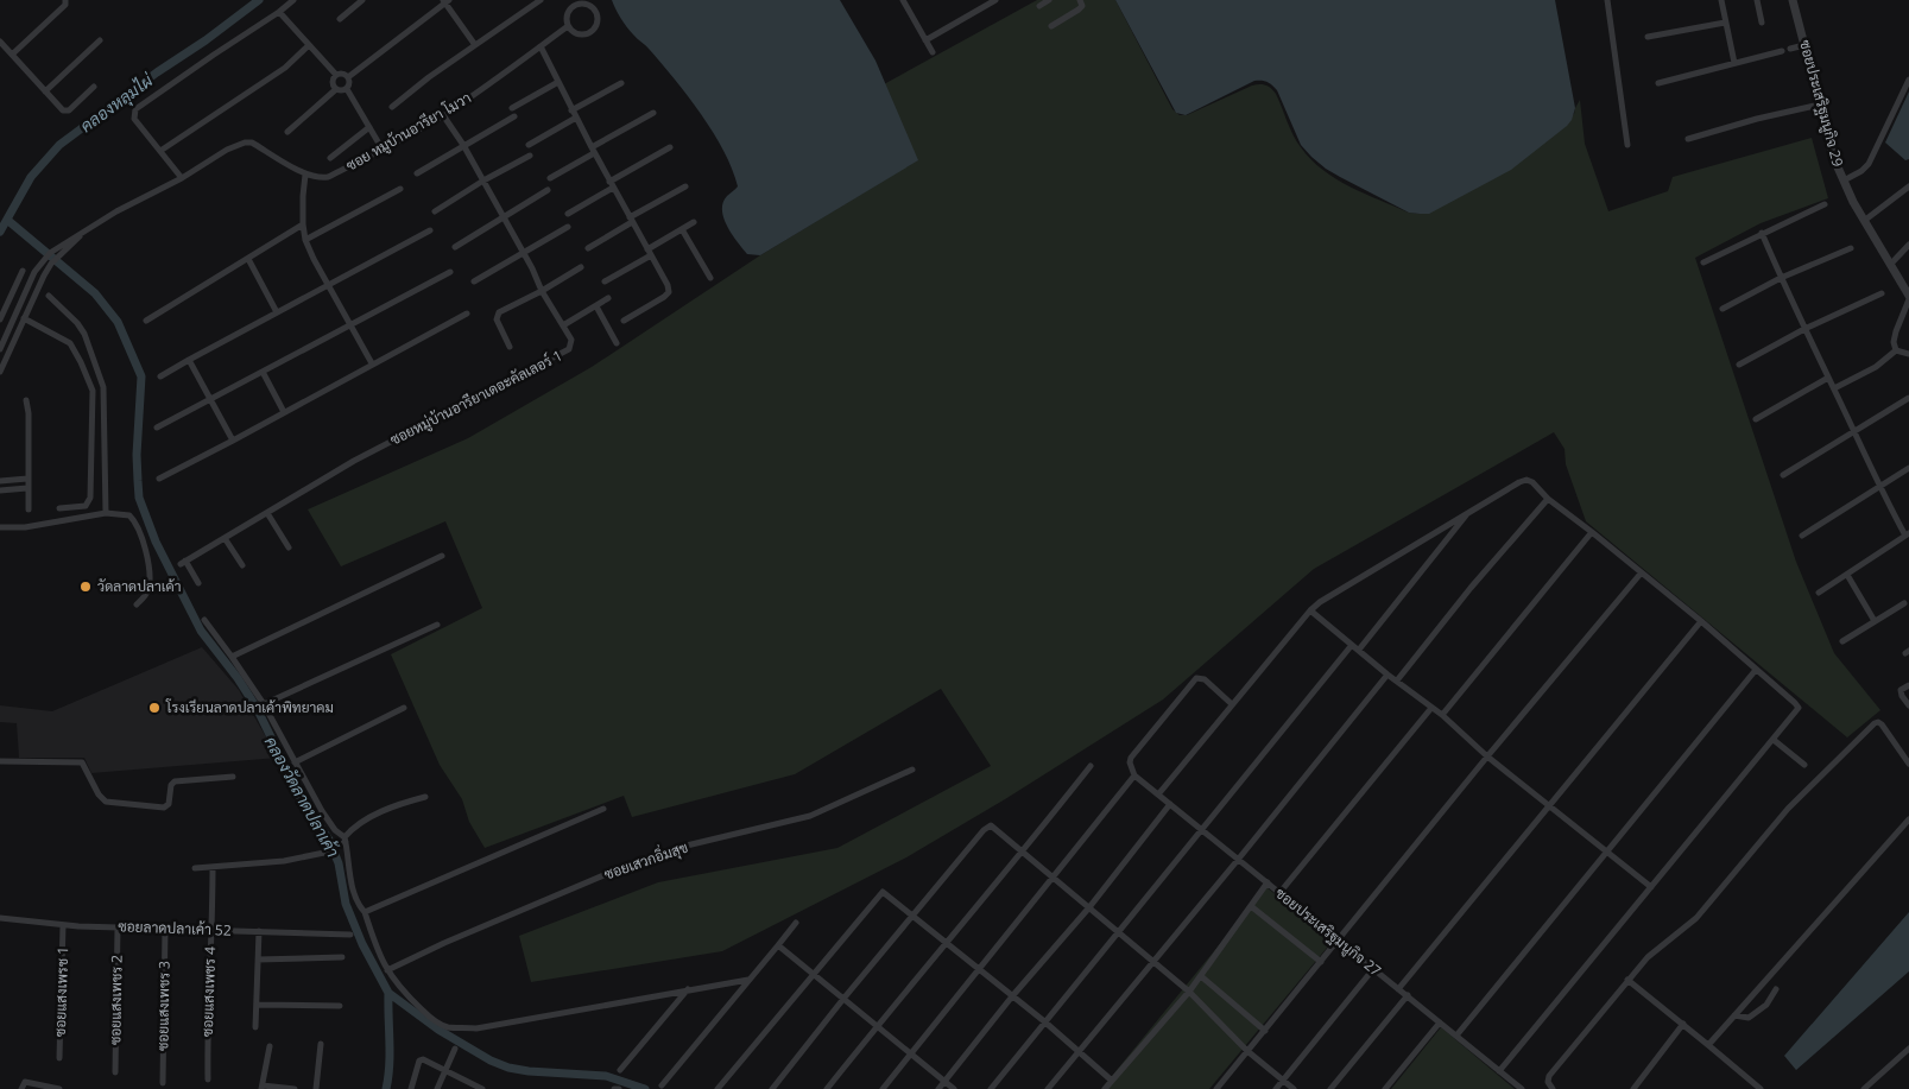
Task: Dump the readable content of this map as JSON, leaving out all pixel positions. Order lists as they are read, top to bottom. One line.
{"streets":{"street":["ซอยประเสริฐมนูกิจ 29","ซอย หมูบ้านอารียา โมวา","ซอยหมู่บ้านอารียาเดอะคัลเลอร์ 1","ซอยเสวกอิ่มสุข","ซอยลาดปลาเค้า 52","ซอยประเสริฐมนูกิจ 27","ซอยแสงเพรช 1","ซอยแสงเพชร 4","ซอยแสงเพชร 2","ซอยแสงเพชร 3"]},"crossings":[["ซอย หมูบ้านอารียา โมวา","ซอยหมู่บ้านอารียาเดอะคัลเลอร์ 1"],["ซอยลาดปลาเค้า 52","ซอยแสงเพรช 1"],["ซอยลาดปลาเค้า 52","ซอยแสงเพชร 4"],["ซอยลาดปลาเค้า 52","ซอยแสงเพชร 2"],["ซอยลาดปลาเค้า 52","ซอยแสงเพชร 3"]],"water":["คลองหลุมไผ่","คลองวัดลาดปลาเค้า"],"places":["วัดลาดปลาเค้า","โรงเรียนลาดปลาเค้าพิทยาคม"]}
